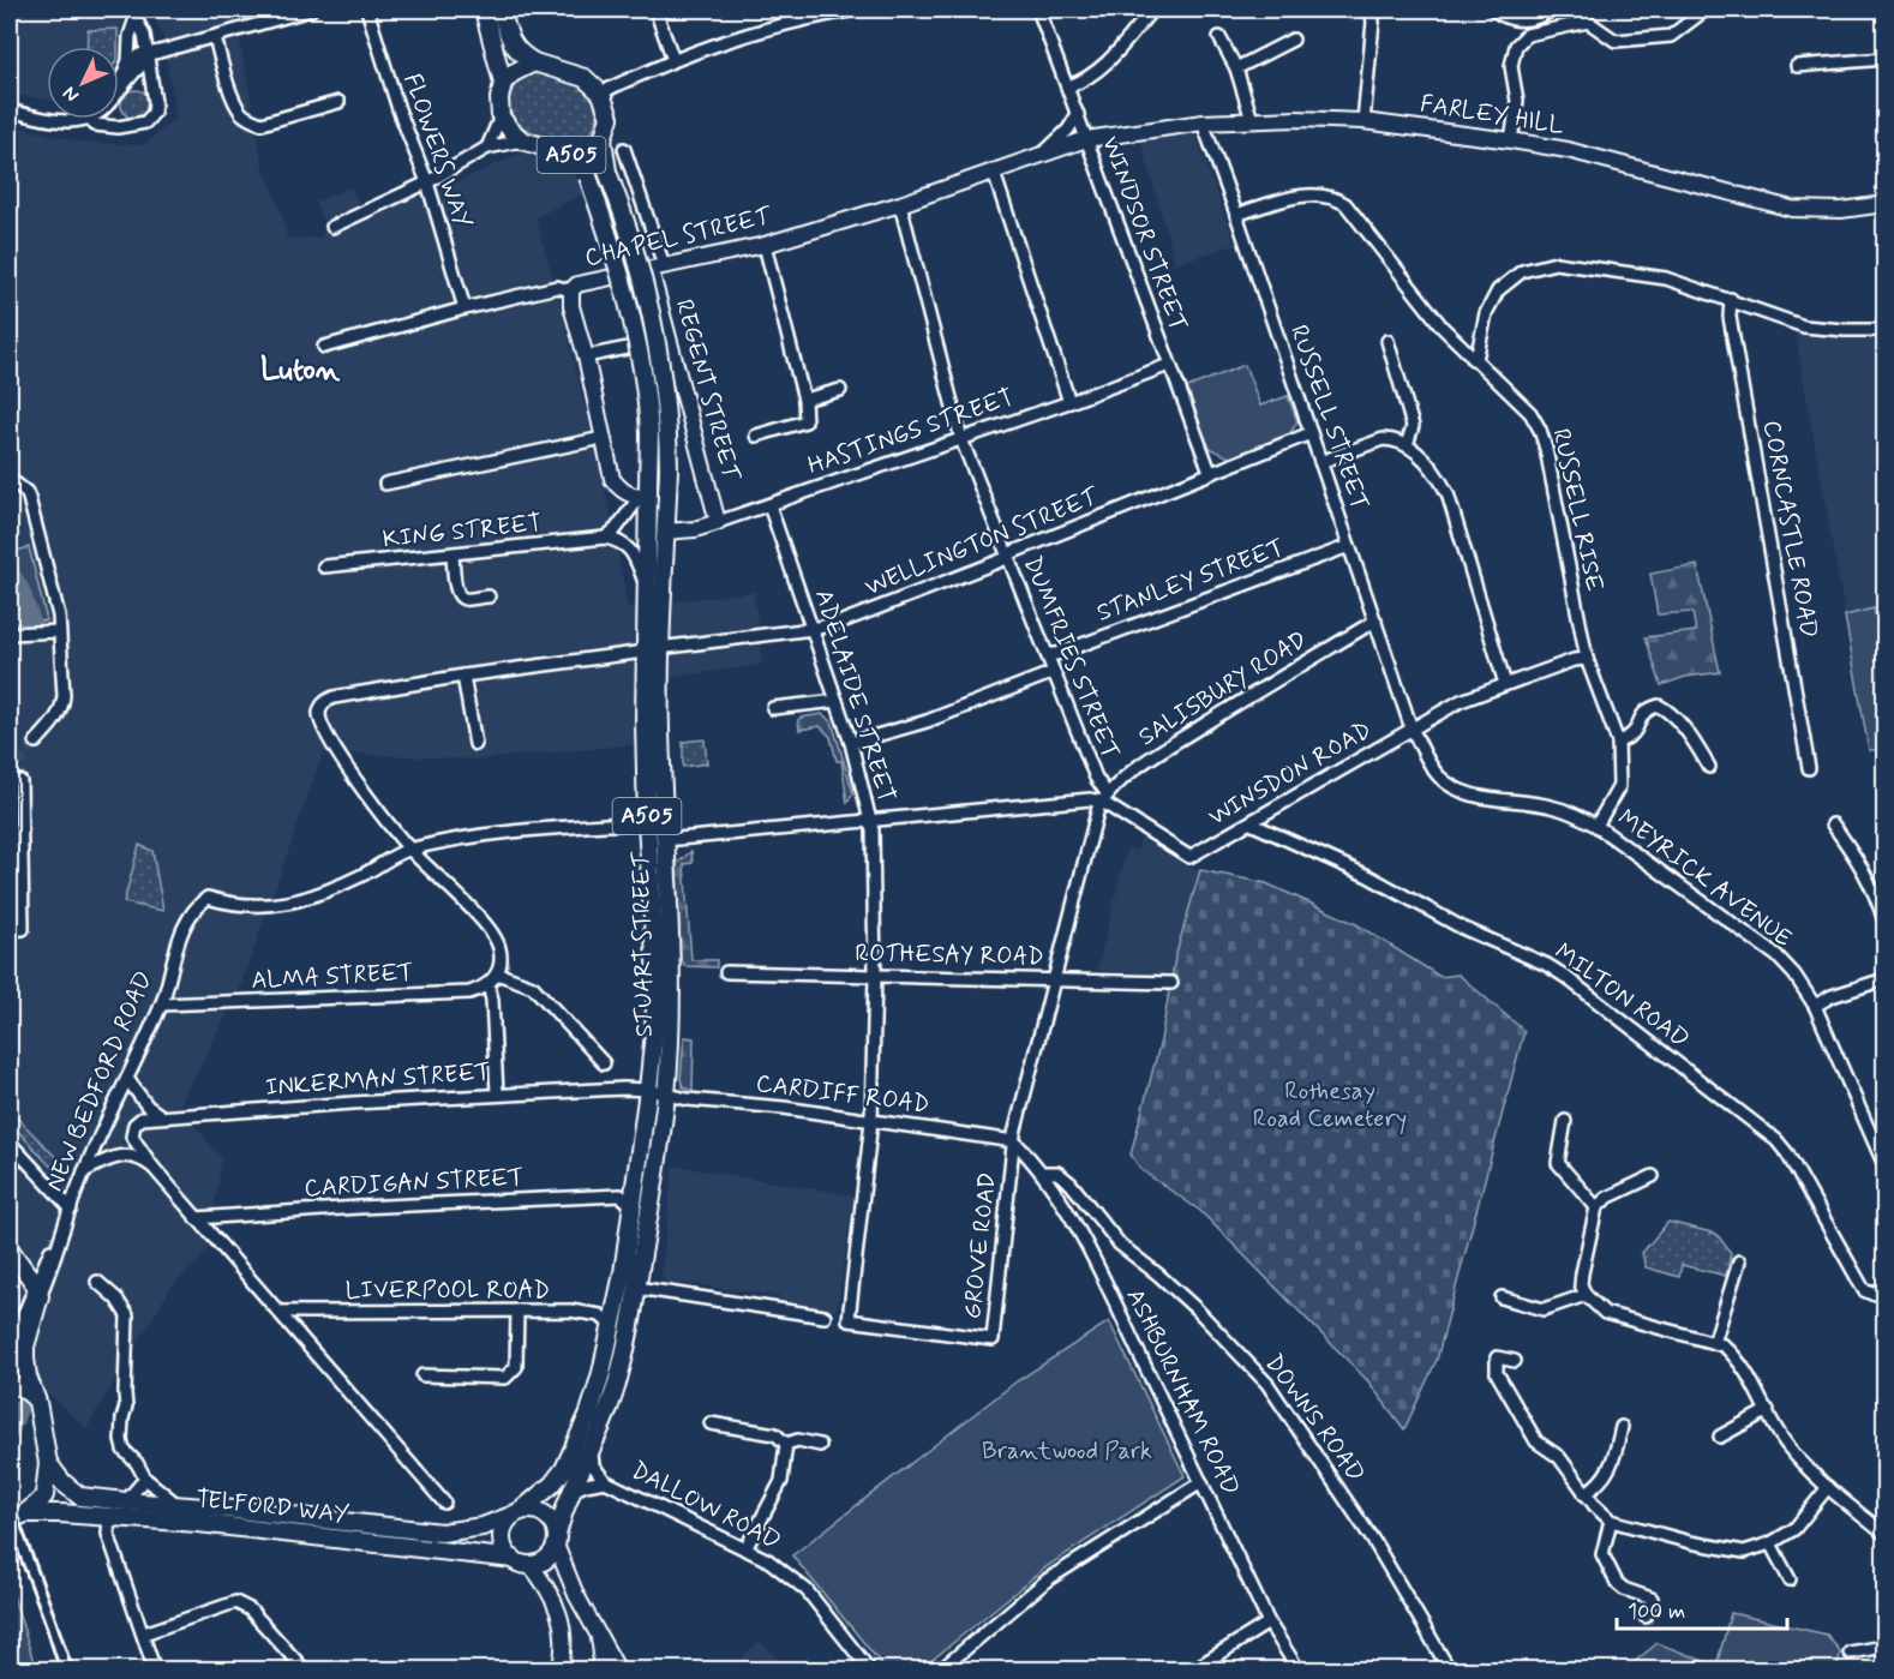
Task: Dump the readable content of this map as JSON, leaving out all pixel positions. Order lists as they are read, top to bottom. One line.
{"streets":{"highway":["A505","STUART STREET","NEW BEDFORD ROAD","TELFORD WAY"],"main road":["FARLEY HILL","CHAPEL STREET","REGENT STREET","HASTINGS STREET"],"street":["FLOWERS WAY","WINDSOR STREET","RUSSELL STREET","RUSSELL RISE","CORNCASTLE ROAD","KING STREET","WELLINGTON STREET","STANLEY STREET","DUMFRIES STREET","SALISBURY ROAD","ADELAIDE STREET","WINSDON ROAD","MEYRICK AVENUE","ROTHESAY ROAD","ALMA STREET","MILTON ROAD","INKERMAN STREET","CARDIFF ROAD","CARDIGAN STREET","GROVE ROAD","LIVERPOOL ROAD","ASHBURNHAM ROAD","DOWNS ROAD","DALLOW ROAD"]},"crossings":[["FARLEY HILL","WINDSOR STREET"],["FARLEY HILL","CHAPEL STREET"],["FARLEY HILL","RUSSELL STREET"],["FLOWERS WAY","CHAPEL STREET"],["A505","STUART STREET"],["A505","CARDIGAN STREET"],["A505","LIVERPOOL ROAD"],["A505","DALLOW ROAD"],["A505","TELFORD WAY"],["WINDSOR STREET","CHAPEL STREET"],["WINDSOR STREET","HASTINGS STREET"],["WINDSOR STREET","WELLINGTON STREET"],["CHAPEL STREET","REGENT STREET"],["CHAPEL STREET","DUMFRIES STREET"],["REGENT STREET","HASTINGS STREET"],["RUSSELL STREET","RUSSELL RISE"],["RUSSELL STREET","WELLINGTON STREET"],["RUSSELL STREET","STANLEY STREET"],["RUSSELL STREET","SALISBURY ROAD"],["RUSSELL STREET","WINSDON ROAD"],["RUSSELL STREET","MEYRICK AVENUE"],["HASTINGS STREET","DUMFRIES STREET"],["HASTINGS STREET","ADELAIDE STREET"],["HASTINGS STREET","STUART STREET"],["RUSSELL RISE","WINSDON ROAD"],["RUSSELL RISE","MEYRICK AVENUE"],["WELLINGTON STREET","DUMFRIES STREET"],["WELLINGTON STREET","ADELAIDE STREET"],["WELLINGTON STREET","STUART STREET"],["WELLINGTON STREET","NEW BEDFORD ROAD"],["STANLEY STREET","DUMFRIES STREET"],["DUMFRIES STREET","SALISBURY ROAD"],["DUMFRIES STREET","WINSDON ROAD"],["SALISBURY ROAD","WINSDON ROAD"],["ADELAIDE STREET","ROTHESAY ROAD"],["ADELAIDE STREET","CARDIFF ROAD"],["ADELAIDE STREET","GROVE ROAD"],["WINSDON ROAD","MEYRICK AVENUE"],["WINSDON ROAD","MILTON ROAD"],["STUART STREET","INKERMAN STREET"],["STUART STREET","CARDIFF ROAD"],["STUART STREET","CARDIGAN STREET"],["ALMA STREET","NEW BEDFORD ROAD"],["INKERMAN STREET","CARDIFF ROAD"],["NEW BEDFORD ROAD","TELFORD WAY"],["CARDIFF ROAD","GROVE ROAD"],["CARDIFF ROAD","ASHBURNHAM ROAD"],["GROVE ROAD","ASHBURNHAM ROAD"],["ASHBURNHAM ROAD","DOWNS ROAD"]],"districts":["Luton"],"parks":["Rothesay Road Cemetery","Brantwood Park"],"scale_bar":"100 m","north":"bottom left"}
